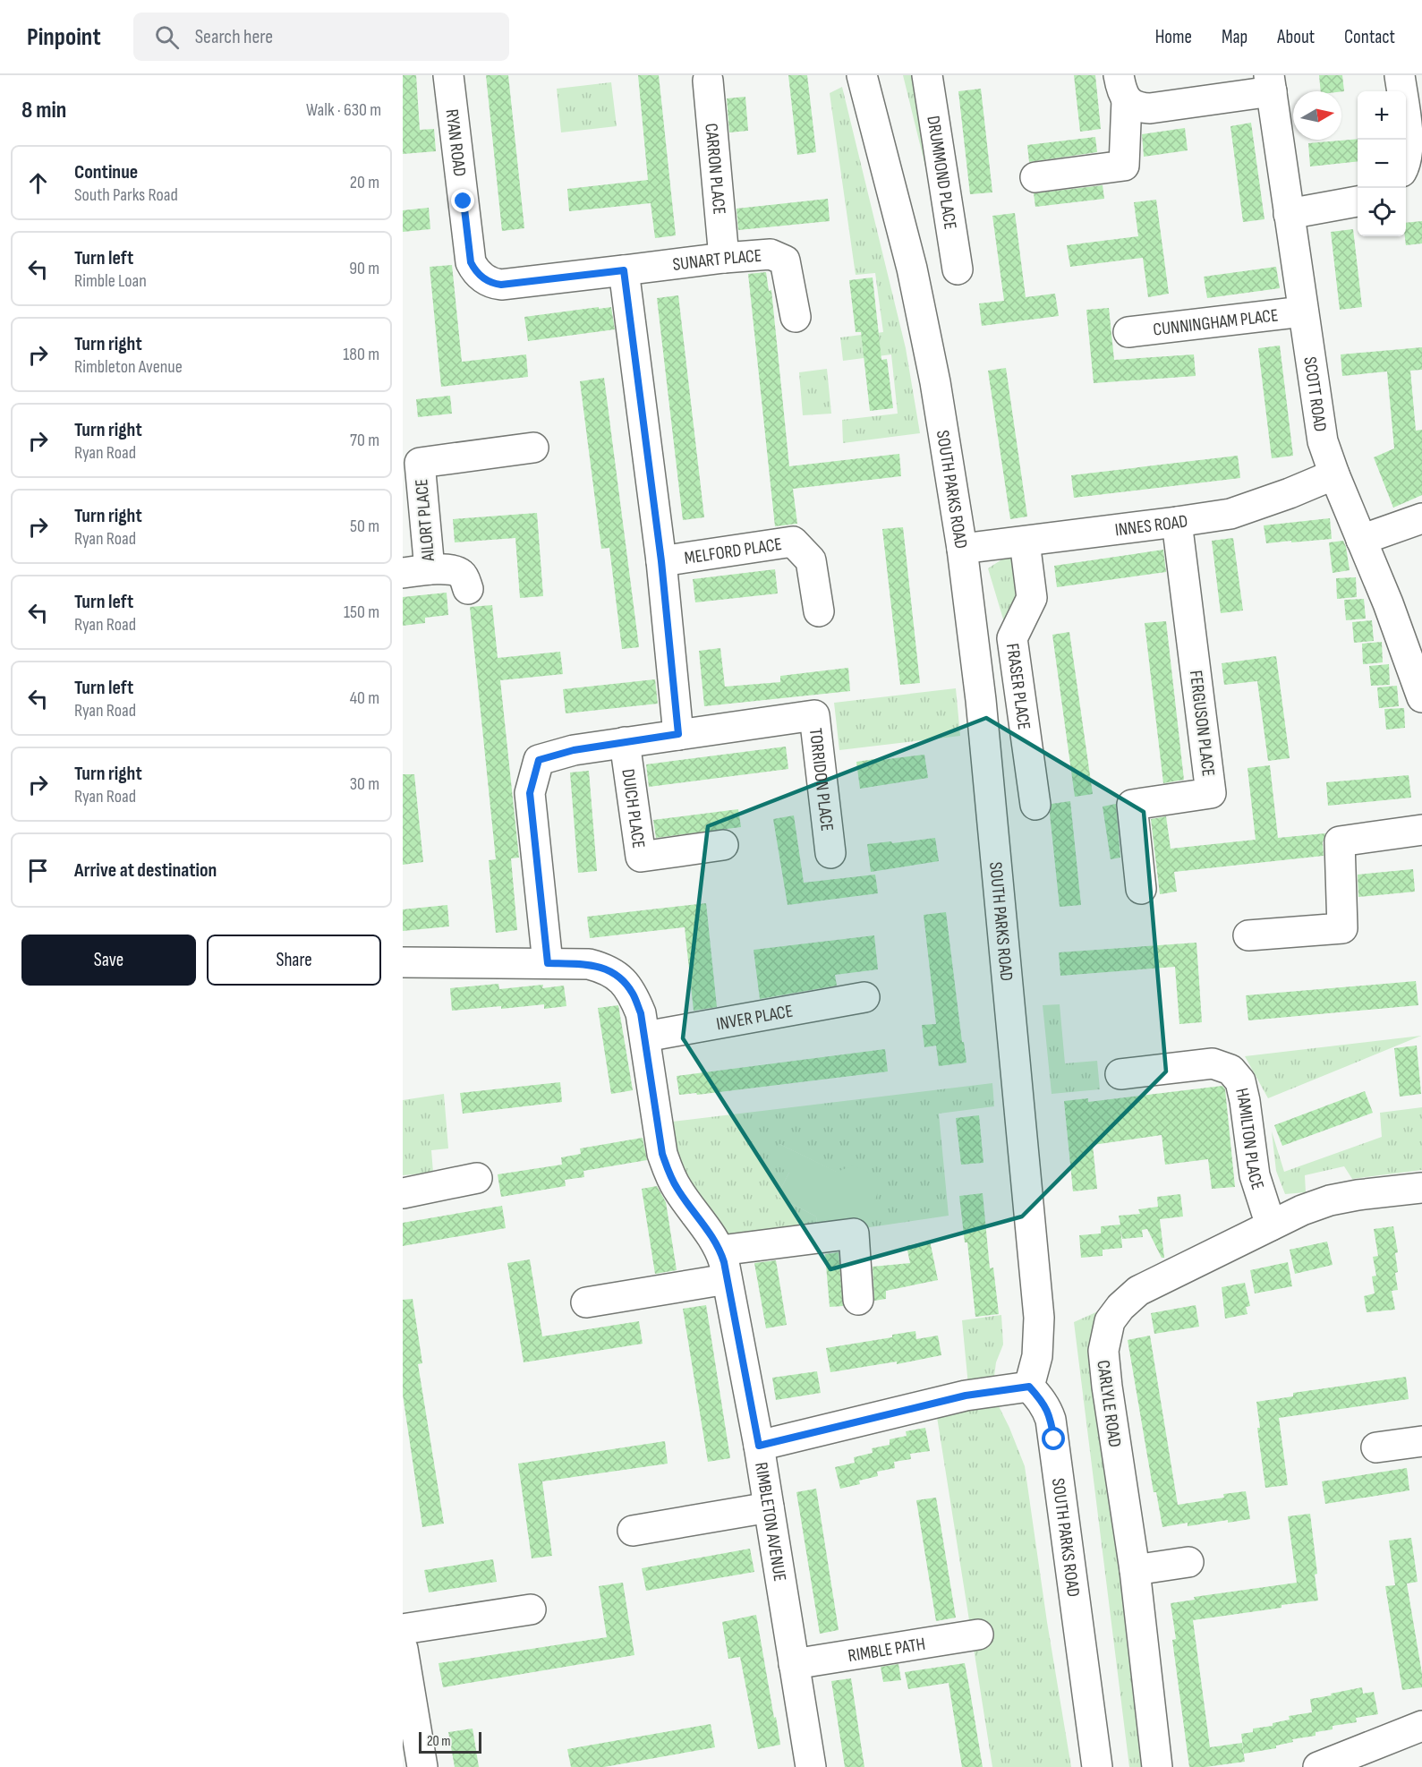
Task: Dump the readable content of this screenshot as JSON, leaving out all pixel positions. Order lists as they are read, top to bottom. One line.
{"streets":{"street":["RYAN ROAD","CARRON PLACE","DRUMMOND PLACE","SUNART PLACE","CUNNINGHAM PLACE","SCOTT ROAD","SOUTH PARKS ROAD","AILORT PLACE","INNES ROAD","MELFORD PLACE","FRASER PLACE","FERGUSON PLACE","TORRIDON PLACE","DUICH PLACE","INVER PLACE","HAMILTON PLACE","CARLYLE ROAD","RIMBLETON AVENUE","RIMBLE PATH"]},"crossings":[["RYAN ROAD","SUNART PLACE"],["CARRON PLACE","SUNART PLACE"],["CUNNINGHAM PLACE","SCOTT ROAD"],["SCOTT ROAD","INNES ROAD"],["SOUTH PARKS ROAD","INNES ROAD"],["INNES ROAD","FRASER PLACE"],["INNES ROAD","FERGUSON PLACE"],["INVER PLACE","RIMBLETON AVENUE"],["HAMILTON PLACE","CARLYLE ROAD"],["RIMBLETON AVENUE","RIMBLE PATH"]],"scale_bar":"20 m","north":"right","page":{"header":"Pinpoint","search":"Search here","nav":["Home","Map","About","Contact"],"heading":["8 min","Walk · 630 m"],"map_buttons":["+","−"],"list":[["Continue","South Parks Road","20 m"],["Turn left","Rimble Loan","90 m"],["Turn right","Rimbleton Avenue","180 m"],["Turn right","Ryan Road","70 m"],["Turn right","Ryan Road","50 m"],["Turn left","Ryan Road","150 m"],["Turn left","Ryan Road","40 m"],["Turn right","Ryan Road","30 m"],"Arrive at destination"],"buttons":["Save","Share"],"scale":"20 m"}}
